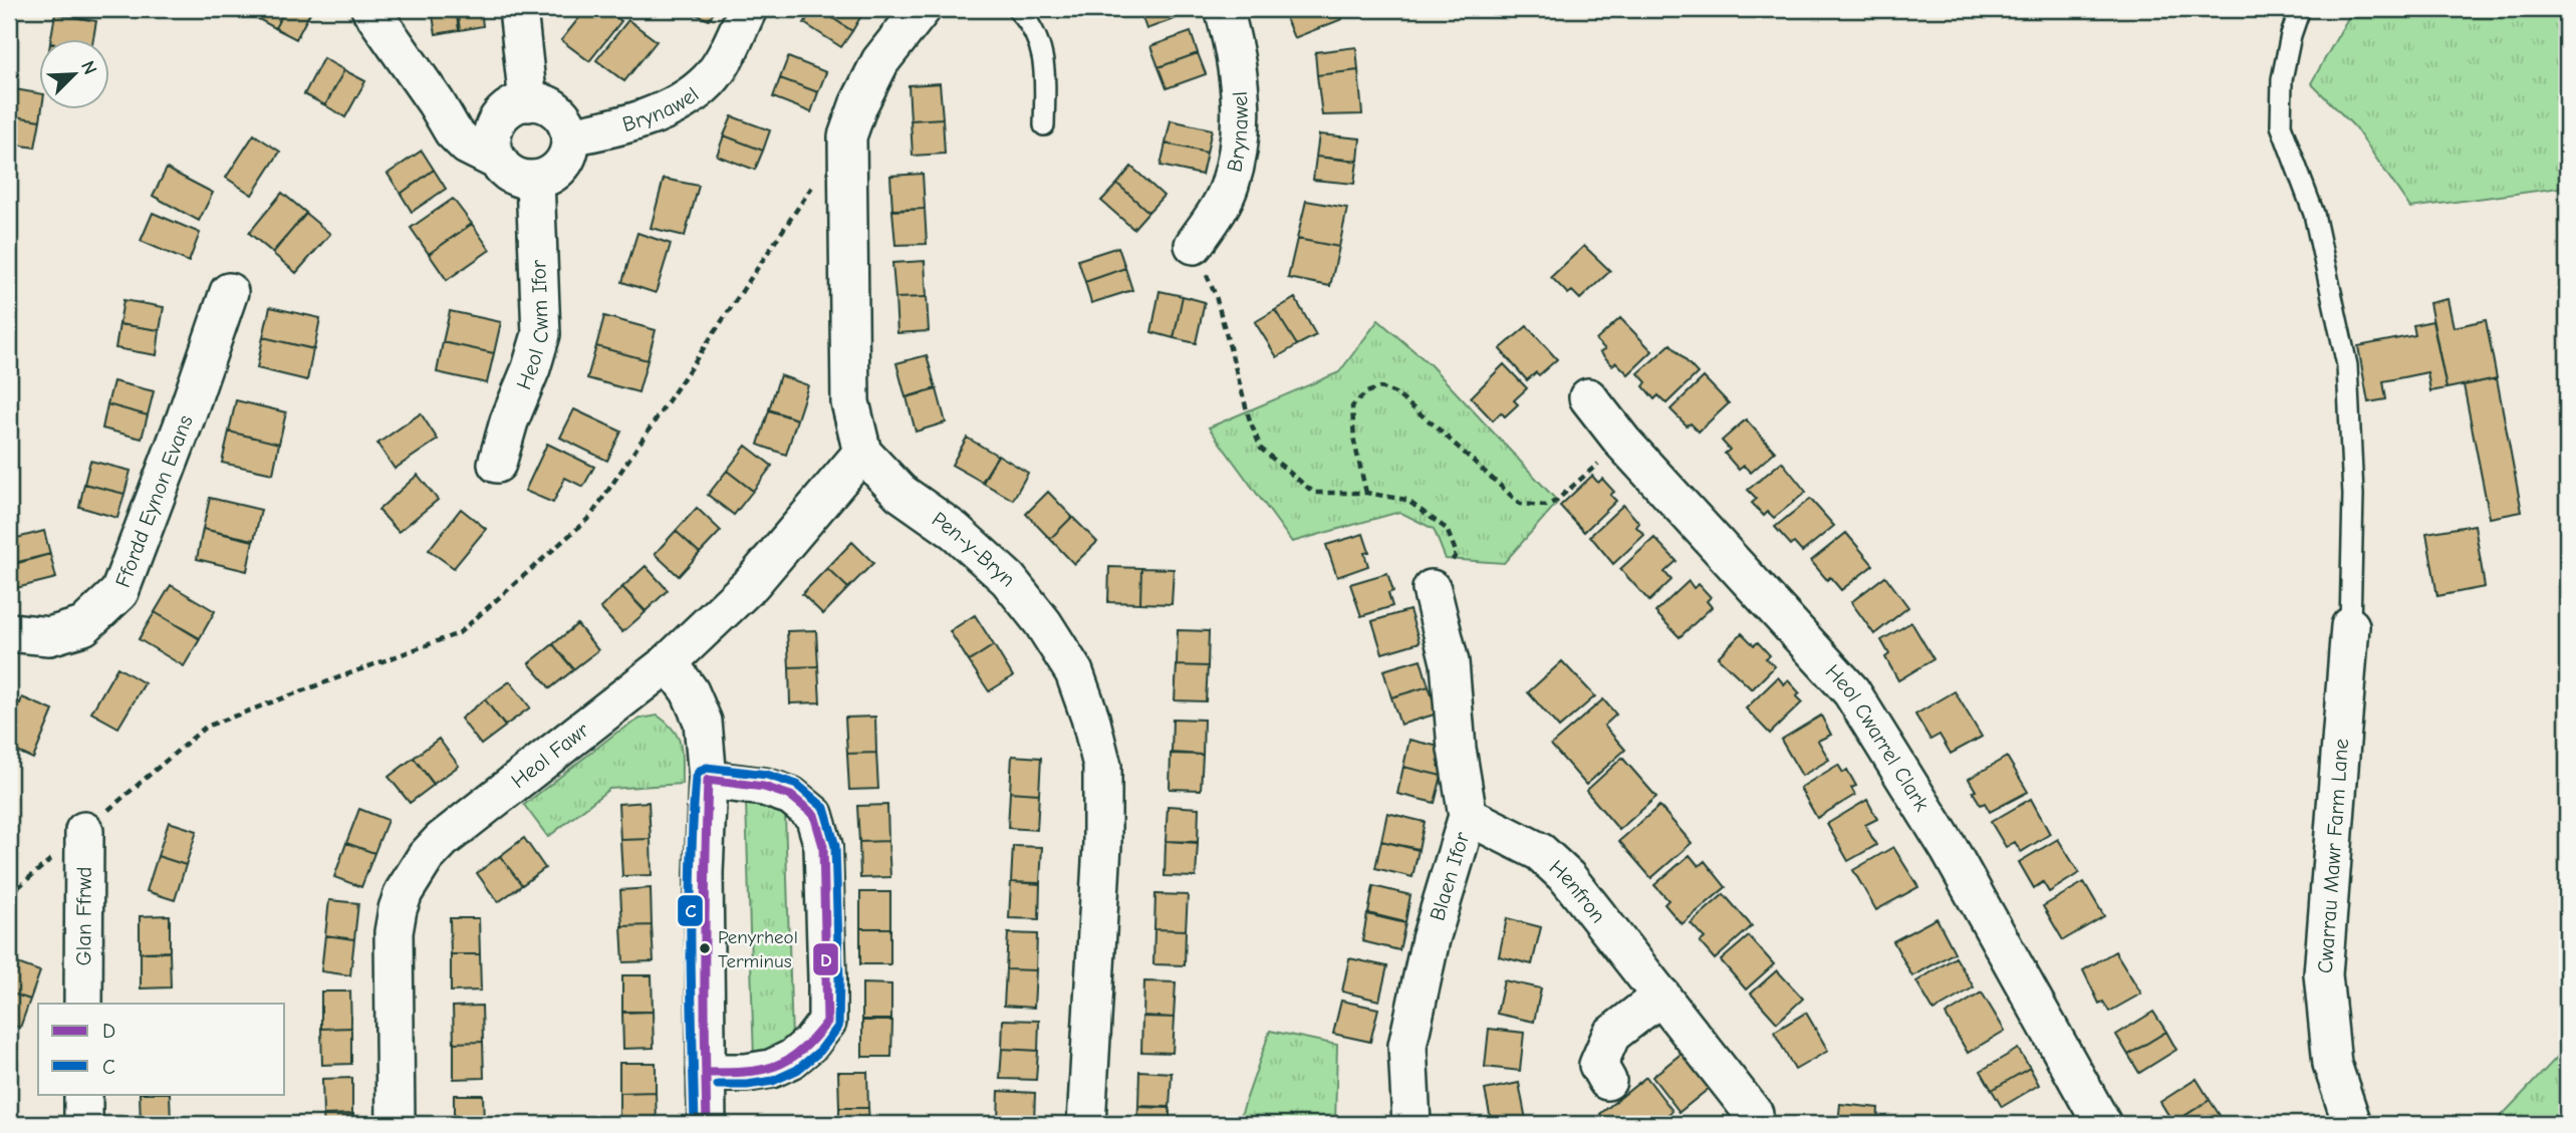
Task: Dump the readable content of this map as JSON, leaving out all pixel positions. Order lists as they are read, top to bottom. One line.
{"streets":{"street":["Brynawel","Heol Cwm Ifor","Ffordd Eynon Evans","Pen-y-Bryn","Heol Cwarrel Clark","Heol Fawr","Cwarrau Mawr Farm Lane","Blaen Ifor","Henfron","Glan Ffrwd"]},"crossings":[["Brynawel","Heol Cwm Ifor"],["Pen-y-Bryn","Heol Fawr"],["Blaen Ifor","Henfron"]],"places":["Penyrheol Terminus"],"lines":["transit line C","transit line D"],"legend":["D","C"],"north":"top right"}
